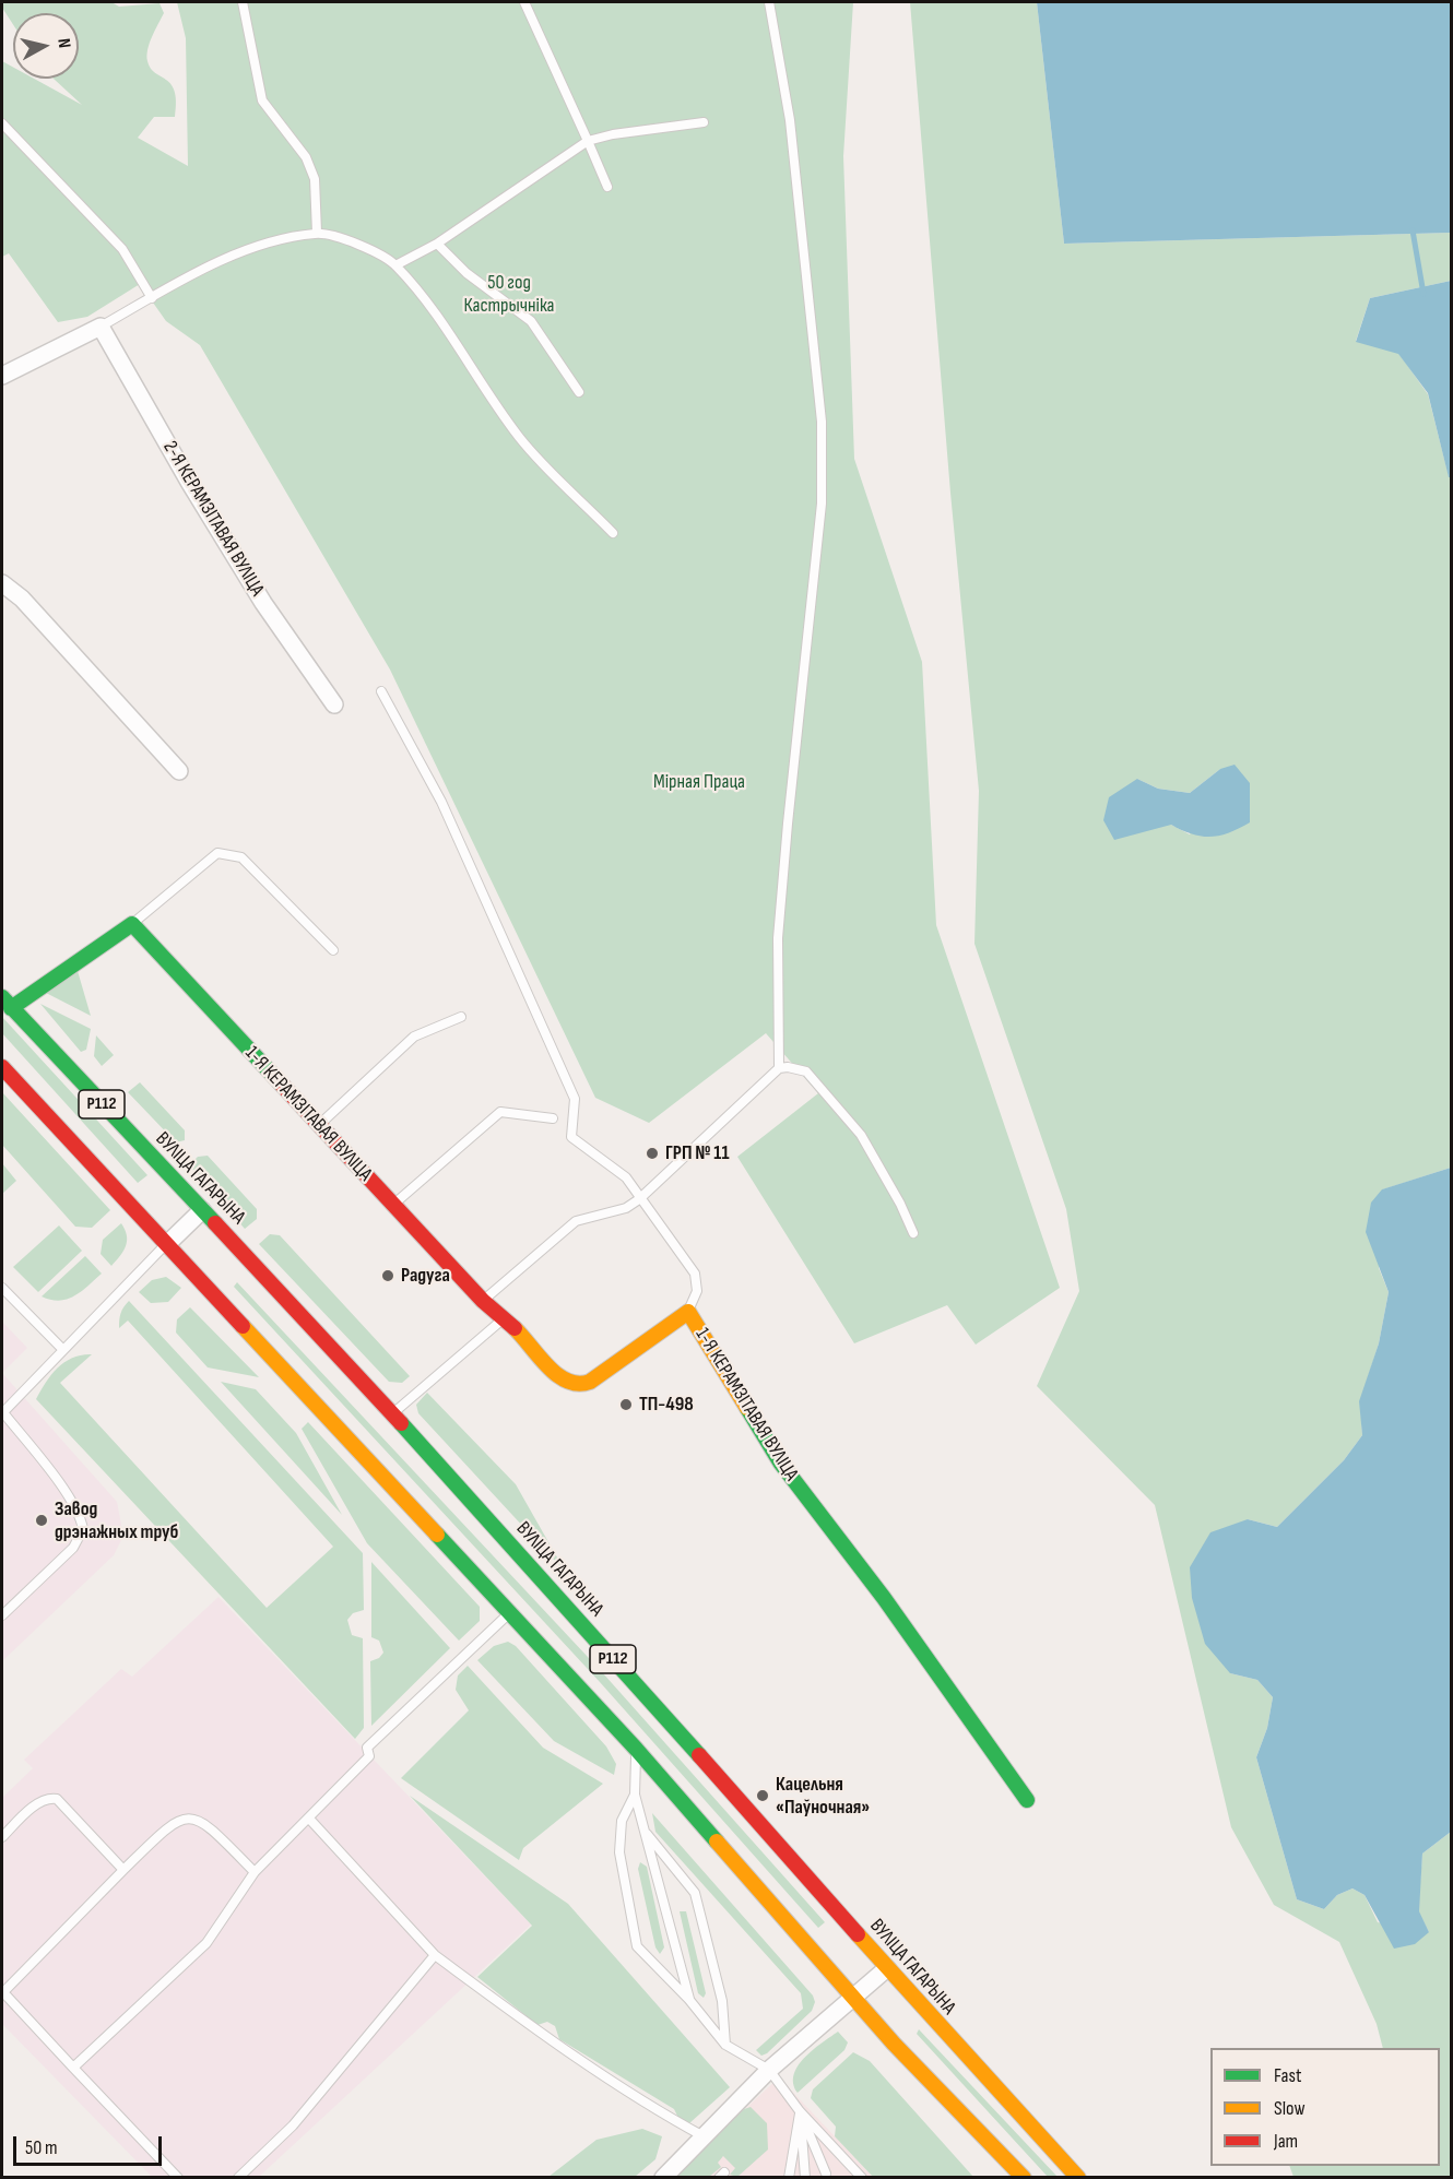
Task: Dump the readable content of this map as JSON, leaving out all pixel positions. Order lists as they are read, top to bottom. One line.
{"streets":{"main road":["Р112","1-Я КЕРАМЗІТАВАЯ ВУЛІЦА","ВУЛІЦА ГАГАРЫНА"],"street":["2-Я КЕРАМЗІТАВАЯ ВУЛІЦА"]},"parks":["50 год Кастрычніка","Мірная Праца"],"places":["ГРП № 11","Радуга","ТП-498","Завод дрэнажных труб","Кацельня «Паўночная»"],"legend":["Fast","Slow","Jam"],"scale_bar":"50 m","north":"right"}
